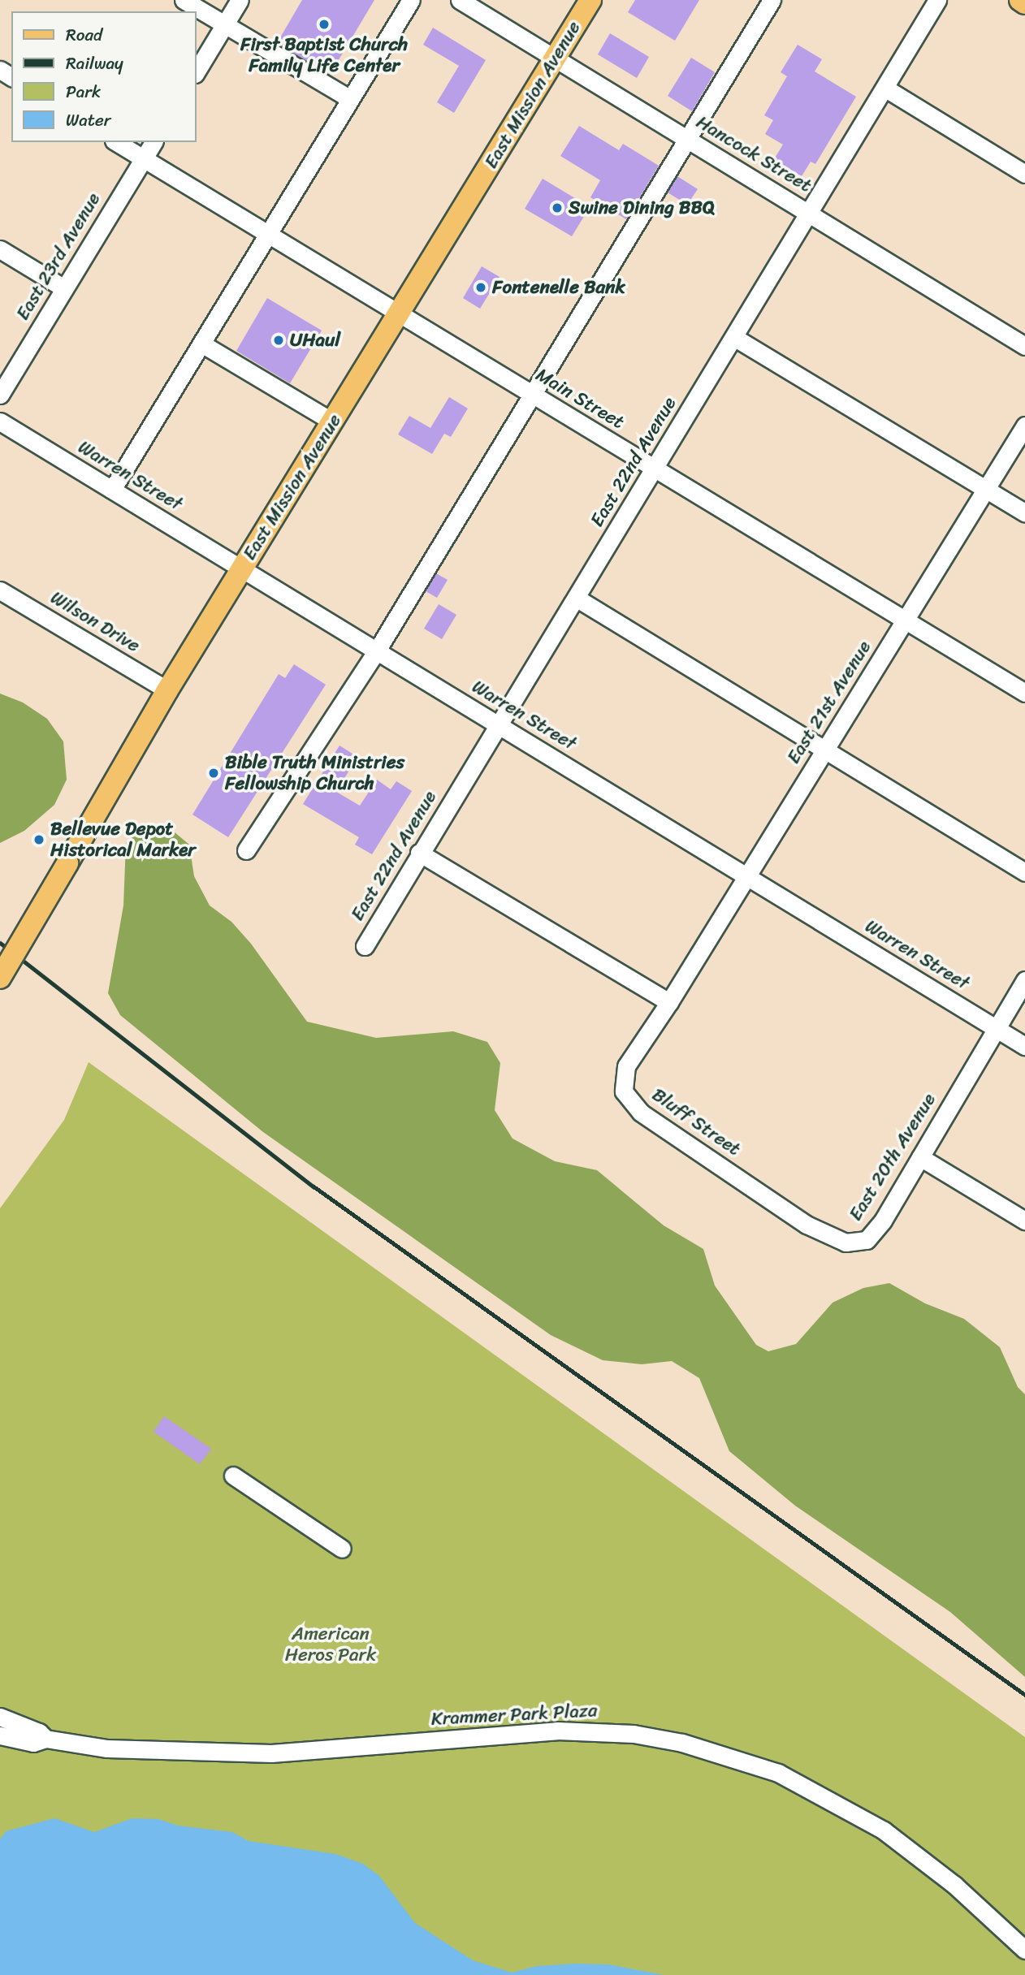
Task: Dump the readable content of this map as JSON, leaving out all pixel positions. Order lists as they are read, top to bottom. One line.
{"streets":{"main road":["East Mission Avenue"],"street":["Hancock Street","East 23rd Avenue","Main Street","East 22nd Avenue","Warren Street","Wilson Drive","East 21st Avenue","Bluff Street","East 20th Avenue","Krammer Park Plaza"]},"crossings":[["East Mission Avenue","Hancock Street"],["East Mission Avenue","Main Street"],["East Mission Avenue","Warren Street"],["East Mission Avenue","Wilson Drive"],["Hancock Street","East 22nd Avenue"],["East 23rd Avenue","Main Street"],["Main Street","East 22nd Avenue"],["Main Street","East 21st Avenue"],["East 22nd Avenue","Warren Street"],["Warren Street","East 21st Avenue"],["Warren Street","East 20th Avenue"],["East 21st Avenue","Bluff Street"],["Bluff Street","East 20th Avenue"]],"parks":["American Heros Park"],"places":["First Baptist Church Family Life Center","Swine Dining BBQ","Fontenelle Bank","UHaul","Bible Truth Ministries Fellowship Church","Bellevue Depot Historical Marker"],"legend":["Road","Railway","Park","Water"]}
